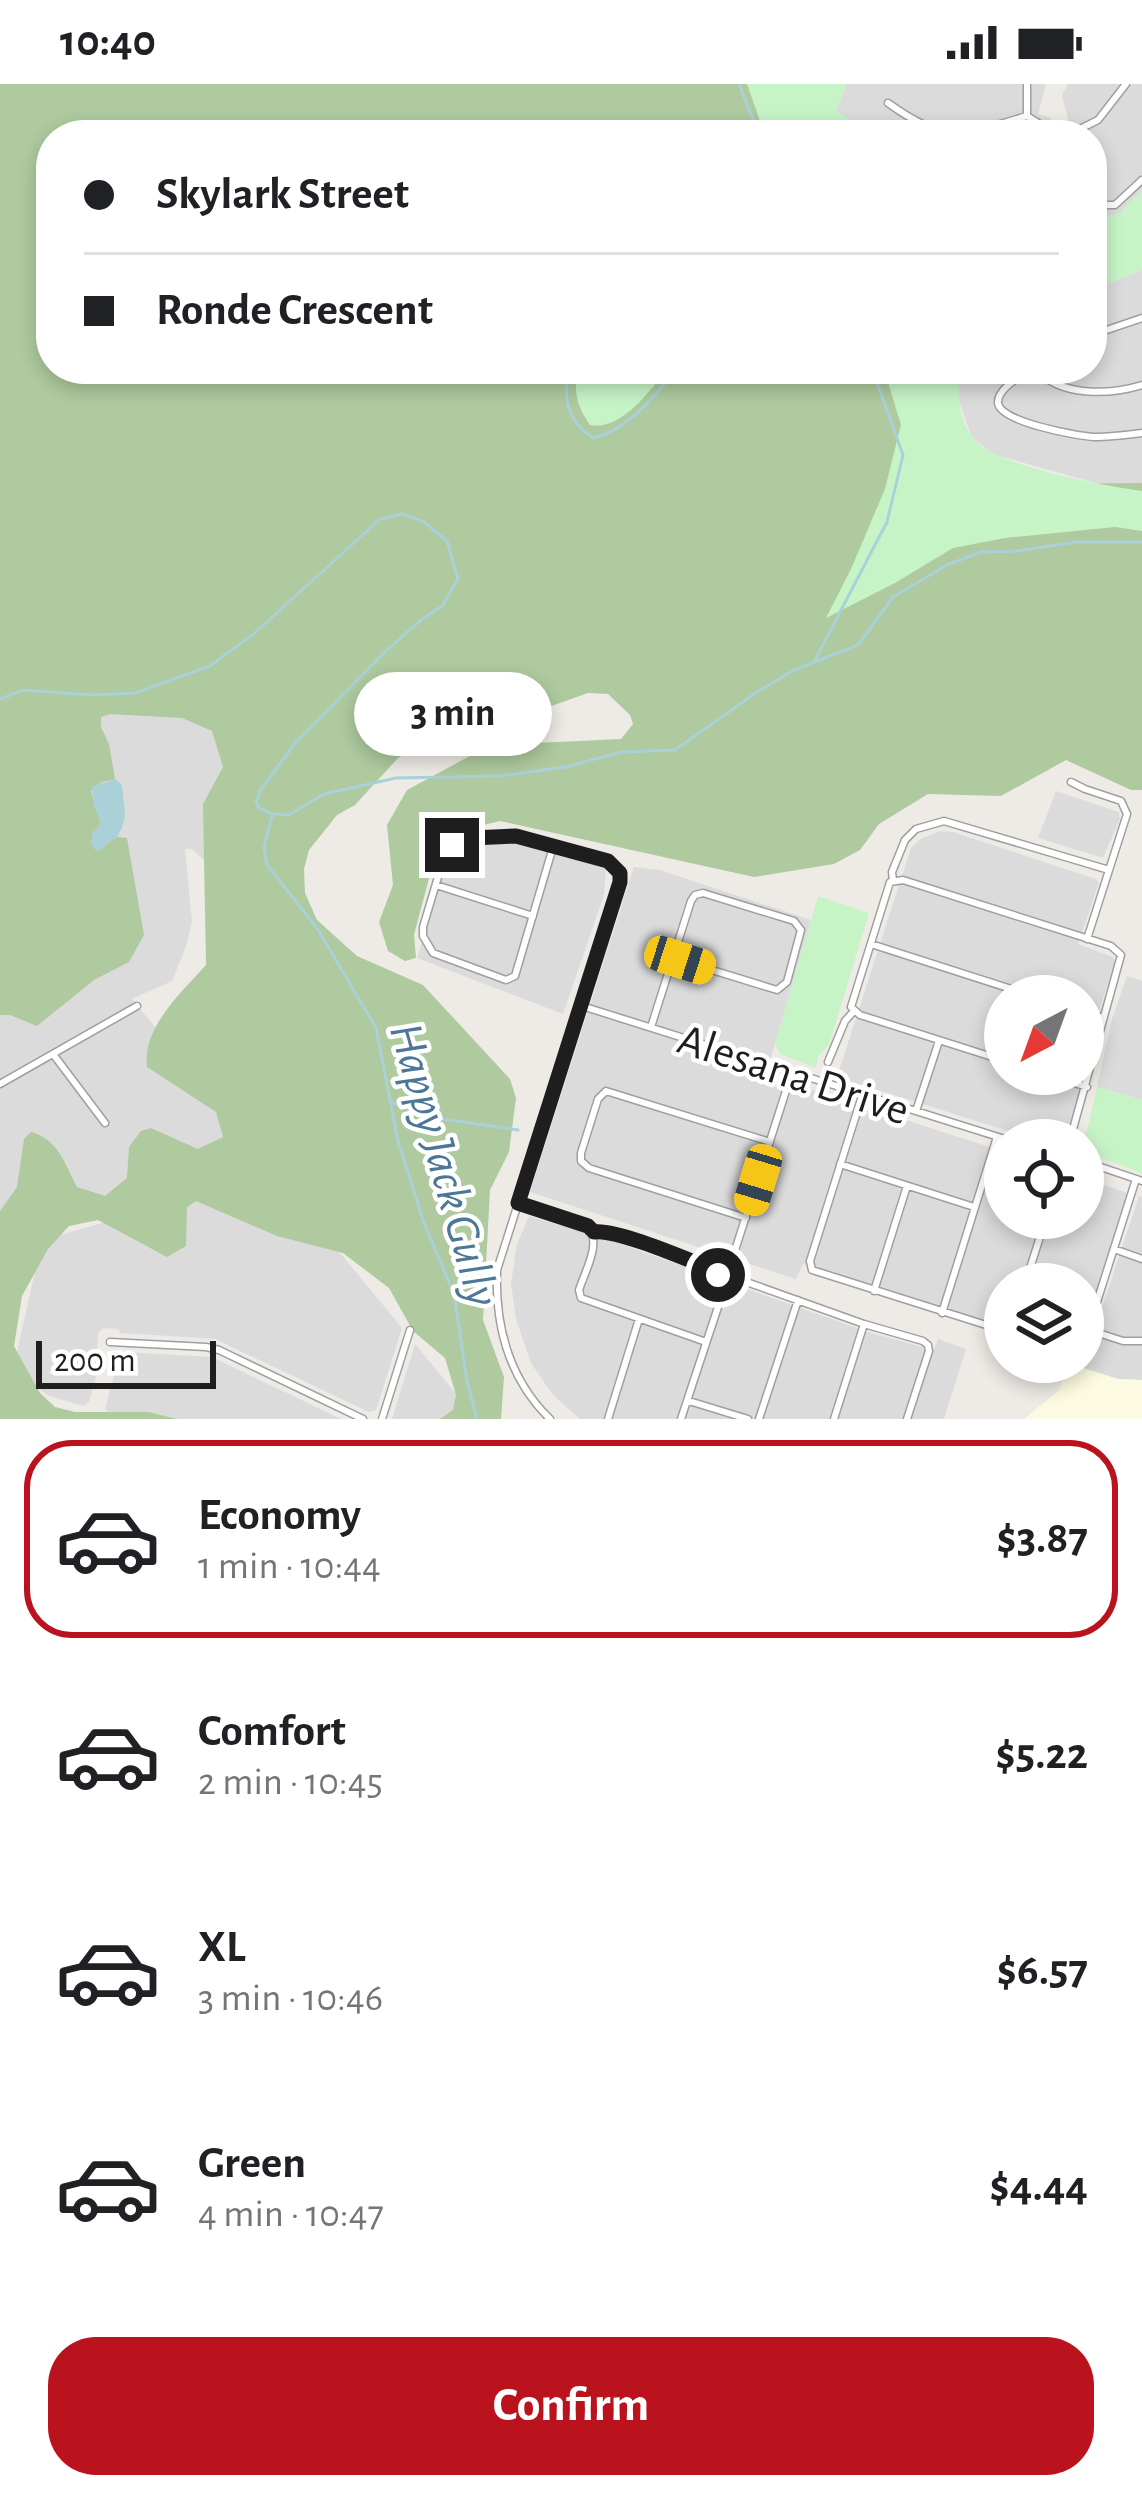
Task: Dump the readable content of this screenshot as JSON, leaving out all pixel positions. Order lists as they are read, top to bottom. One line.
{"streets":{"street":["Alesana Drive"]},"water":["Happy Jack Gully"],"scale_bar":"200 m","north":"bottom left","page":{"status":"10:40","banner":["Skylark Street","Ronde Crescent"],"bubble":"3 min","scale":"200 m","list":[{"name":"Economy","note":"1 min · 10:44","value":"$3.87"},{"name":"Comfort","note":"2 min · 10:45","value":"$5.22"},{"name":"XL","note":"3 min · 10:46","value":"$6.57"},{"name":"Green","note":"4 min · 10:47","value":"$4.44"}],"buttons":"Confirm"}}
